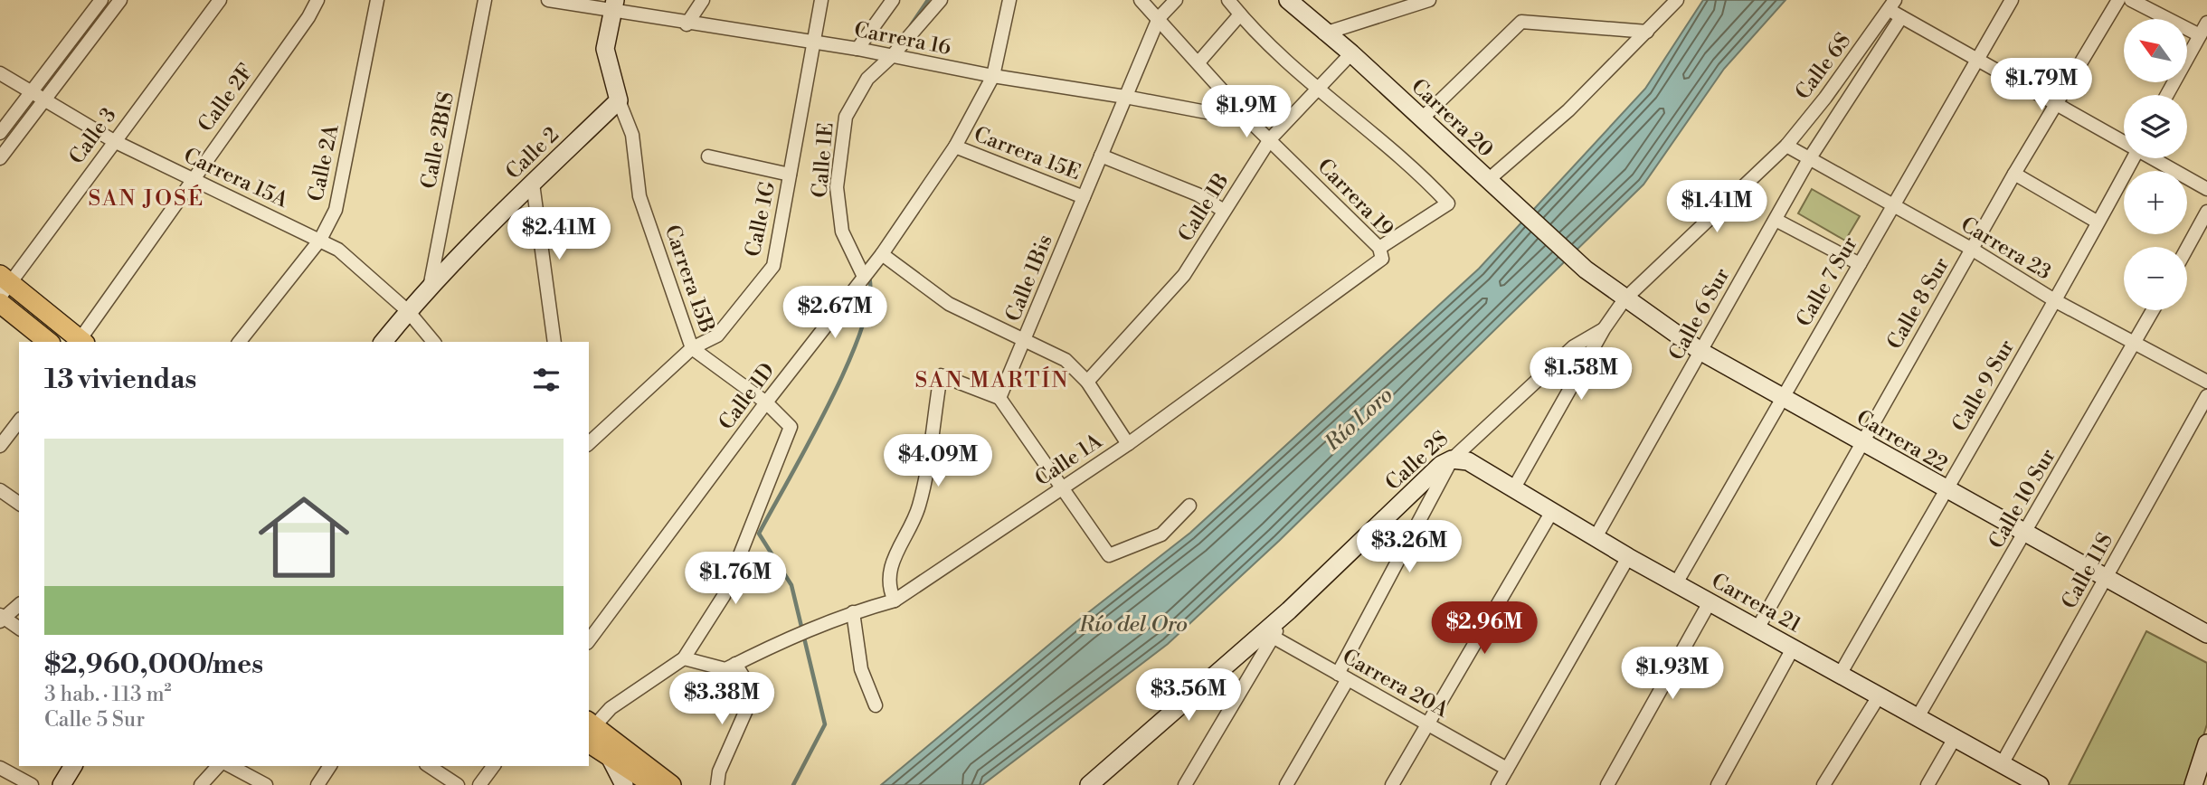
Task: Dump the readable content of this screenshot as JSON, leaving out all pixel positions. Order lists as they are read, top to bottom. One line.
{"streets":{"street":["Carrera 16","Calle 6S","Calle 2F","Carrera 20","Calle 3","Calle 2BIS","Calle 2","Carrera 15E","Calle 1E","Calle 2A","Carrera 15A","Carrera 19","Calle 1B","Calle 1G","Carrera 23","Calle 1Bis","Carrera 15B","Calle 7 Sur","Calle 8 Sur","Calle 6 Sur","Calle 9 Sur","Calle 1D","Carrera 22","Calle 1A","Calle 2S","Calle 10 Sur","Calle 11S","Carrera 21","Carrera 20A"]},"crossings":[["Carrera 16","Calle 1E"],["Carrera 16","Carrera 19"],["Carrera 16","Calle 1G"],["Carrera 16","Calle 1Bis"],["Carrera 16","Calle 1D"],["Calle 6S","Carrera 23"],["Calle 6S","Calle 6 Sur"],["Calle 2F","Carrera 15A"],["Carrera 20","Calle 1B"],["Carrera 20","Carrera 22"],["Calle 3","Carrera 15A"],["Calle 2BIS","Calle 2"],["Calle 2","Carrera 15A"],["Calle 2","Carrera 15B"],["Carrera 15E","Calle 1B"],["Carrera 15E","Calle 1Bis"],["Carrera 15E","Calle 1D"],["Calle 1E","Calle 1D"],["Calle 2A","Carrera 15A"],["Carrera 19","Calle 1B"],["Carrera 19","Calle 1Bis"],["Carrera 19","Calle 1A"],["Calle 1B","Calle 1A"],["Calle 1G","Carrera 15B"],["Carrera 23","Calle 7 Sur"],["Carrera 23","Calle 8 Sur"],["Carrera 23","Calle 6 Sur"],["Carrera 23","Calle 9 Sur"],["Carrera 23","Calle 10 Sur"],["Carrera 15B","Calle 1D"],["Carrera 15B","Calle 1A"],["Calle 7 Sur","Carrera 22"],["Calle 7 Sur","Carrera 21"],["Calle 8 Sur","Carrera 22"],["Calle 8 Sur","Carrera 21"],["Calle 6 Sur","Carrera 22"],["Calle 6 Sur","Carrera 21"],["Calle 9 Sur","Carrera 22"],["Calle 9 Sur","Carrera 21"],["Carrera 22","Calle 10 Sur"],["Carrera 22","Calle 11S"],["Calle 2S","Carrera 21"],["Calle 2S","Carrera 20A"],["Calle 10 Sur","Carrera 21"],["Calle 11S","Carrera 21"]],"districts":["SAN JOSÉ","SAN MARTÍN"],"water":["Río Loro","Río del Oro"],"north":"top left","page":{"map_buttons":["+","−"],"price":["$1.79M","$1.9M","$1.41M","$2.41M","$2.67M","$1.58M","$4.09M","$3.26M","$1.76M","$2.96M","$1.93M","$3.56M","$3.38M"],"heading":"13 viviendas","list":[{"name":"$2,960,000/mes","note":"3 hab. · 113 m² · Calle 5 Sur"}]}}
